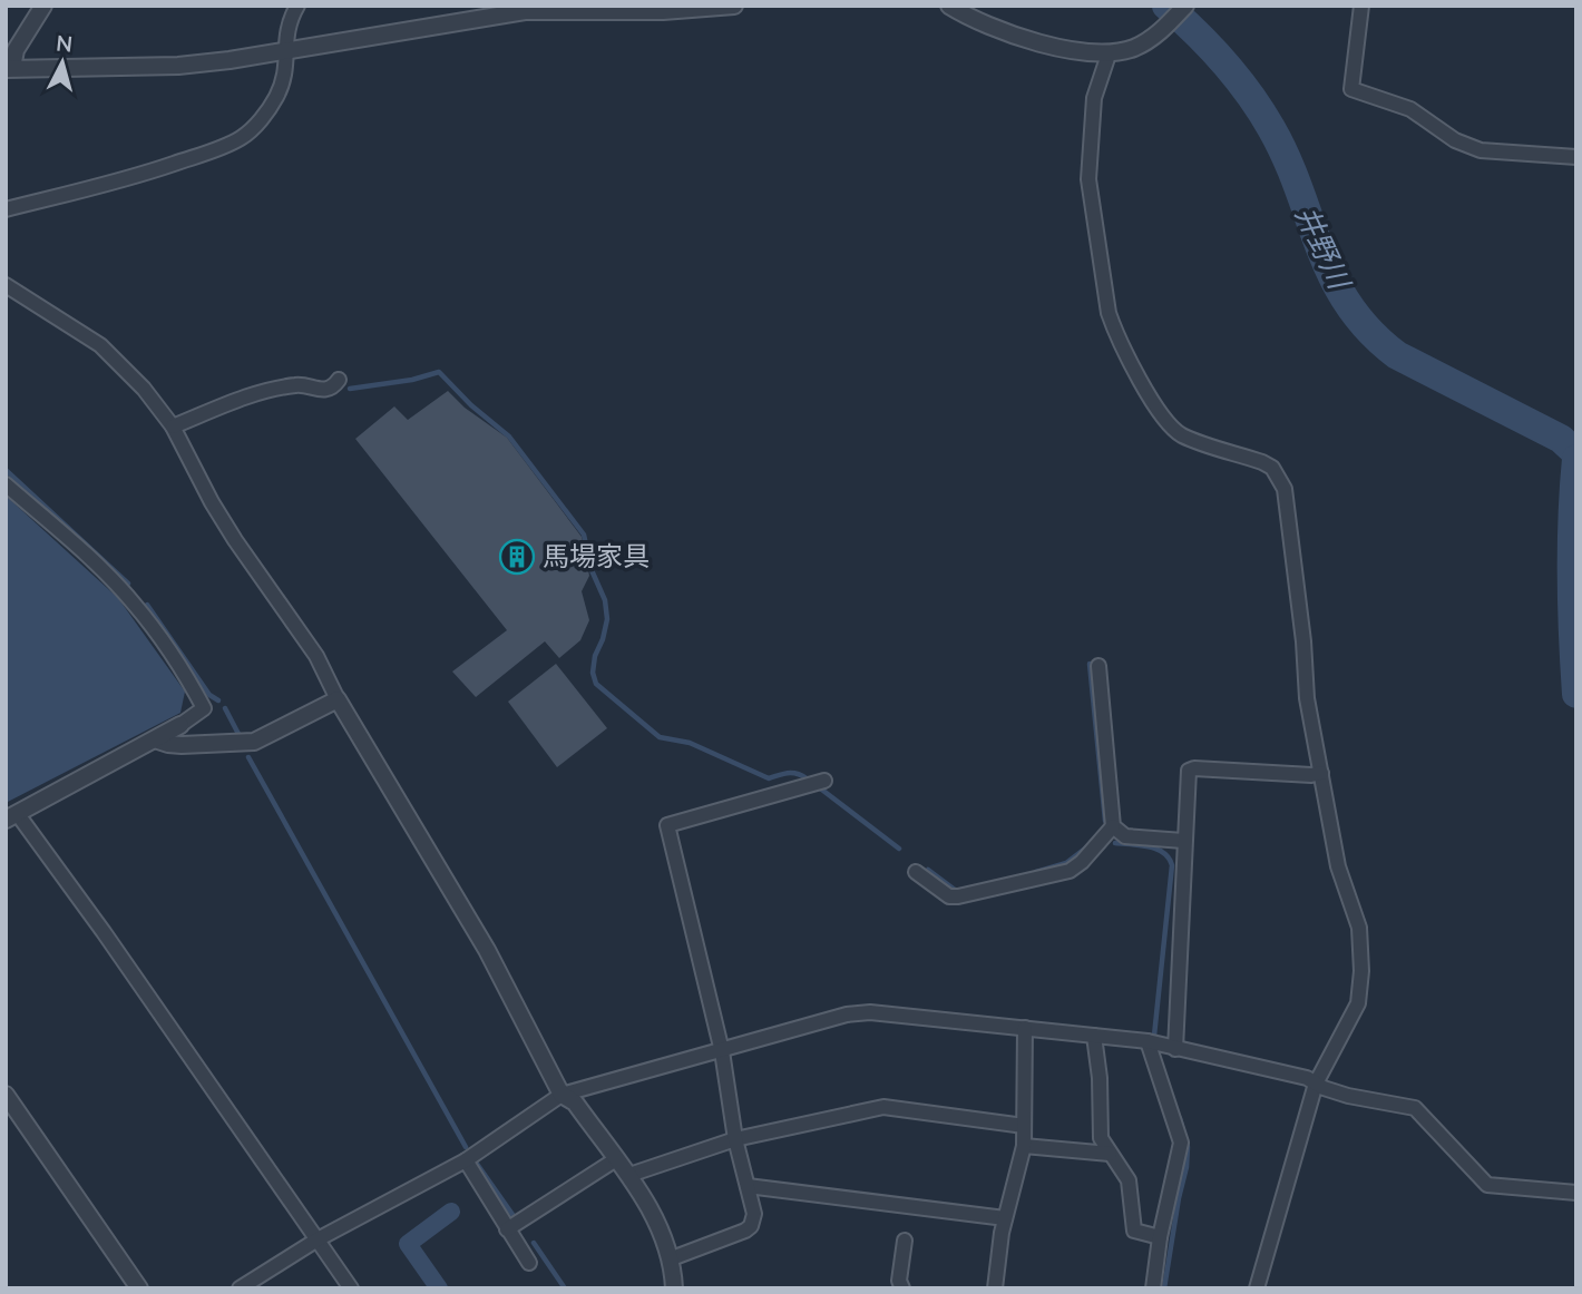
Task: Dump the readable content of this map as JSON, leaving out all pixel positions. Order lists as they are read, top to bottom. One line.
{"water":["井野川"],"places":{"building":["馬場家具"]},"north":"top"}
